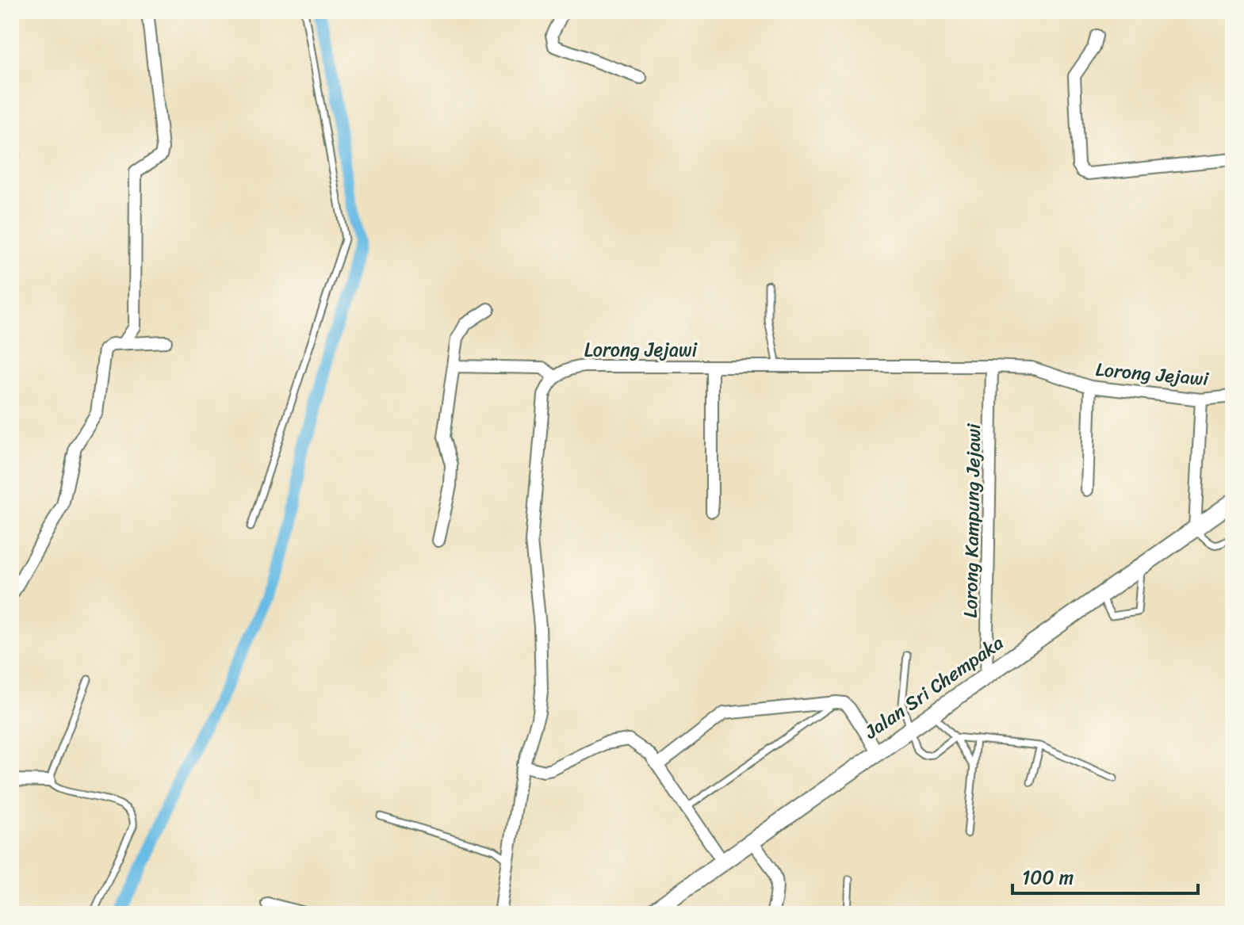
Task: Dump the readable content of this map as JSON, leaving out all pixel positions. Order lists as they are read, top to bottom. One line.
{"streets":{"main road":["Jalan Sri Chempaka"],"street":["Lorong Jejawi","Lorong Kampung Jejawi"]},"crossings":[["Lorong Jejawi","Lorong Kampung Jejawi"],["Lorong Kampung Jejawi","Jalan Sri Chempaka"]],"scale_bar":"100 m"}
